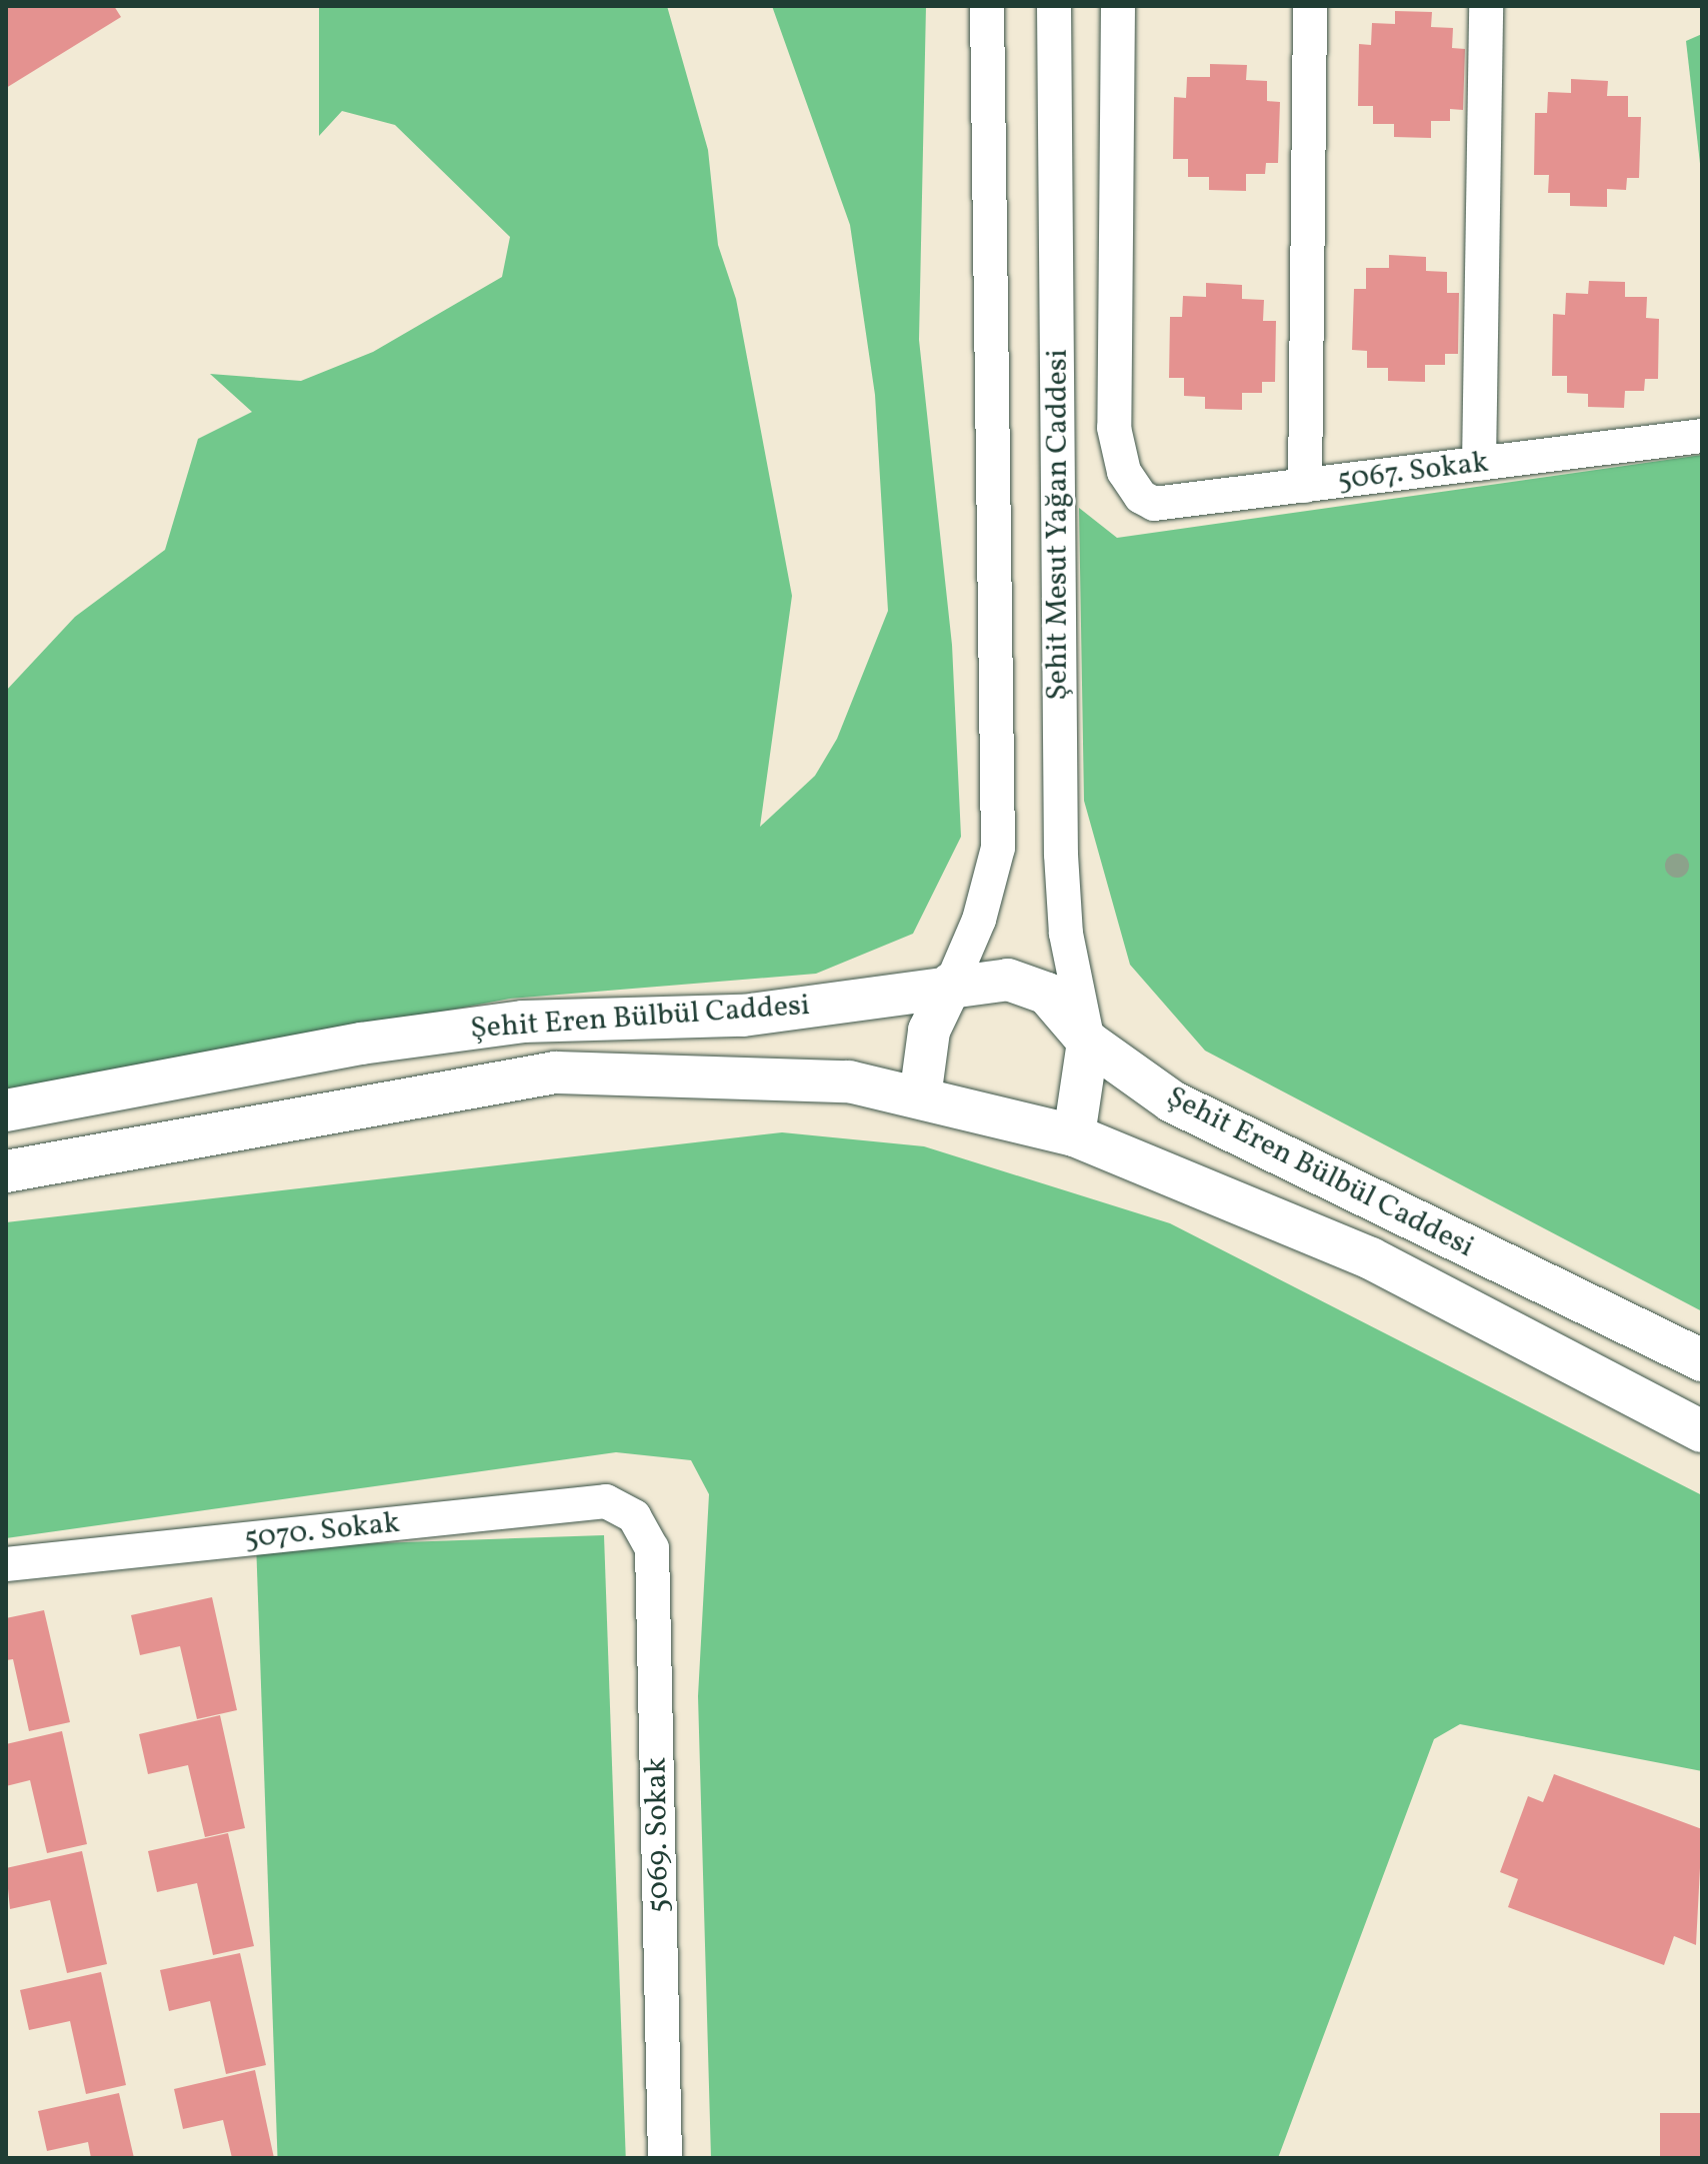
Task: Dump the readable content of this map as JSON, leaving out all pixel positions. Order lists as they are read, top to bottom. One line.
{"streets":{"street":["5067. Sokak","Şehit Mesut Yağan Caddesi","Şehit Eren Bülbül Caddesi","5070. Sokak","5069. Sokak"]},"crossings":[["Şehit Mesut Yağan Caddesi","Şehit Eren Bülbül Caddesi"],["5070. Sokak","5069. Sokak"]]}
